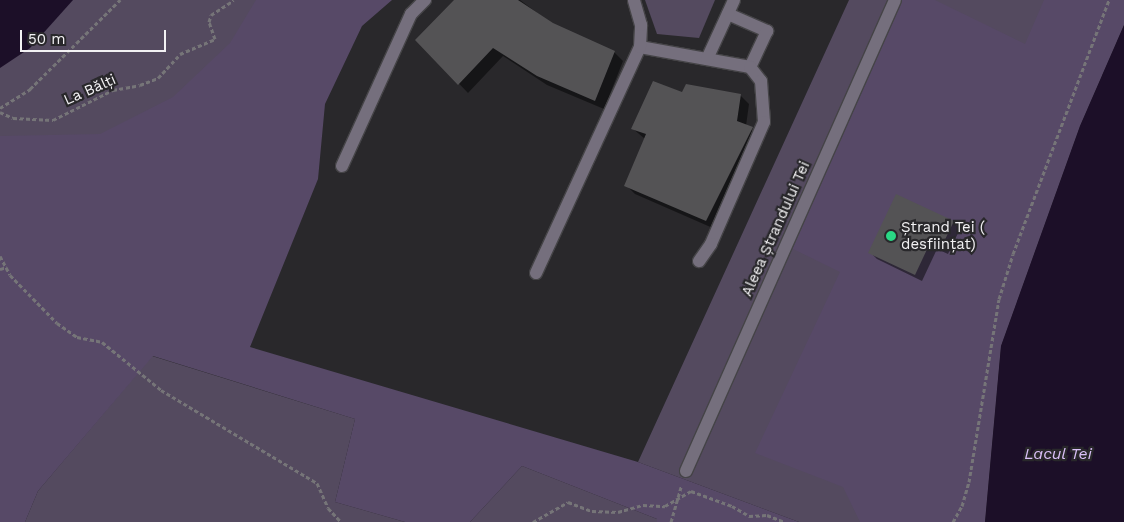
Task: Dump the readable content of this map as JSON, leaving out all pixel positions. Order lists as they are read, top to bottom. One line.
{"streets":{"street":["Aleea Ștrandului Tei"],"path":["La Bălți"]},"water":["Lacul Tei"],"places":["Ștrand Tei ( desființat)"],"scale_bar":"50 m"}
